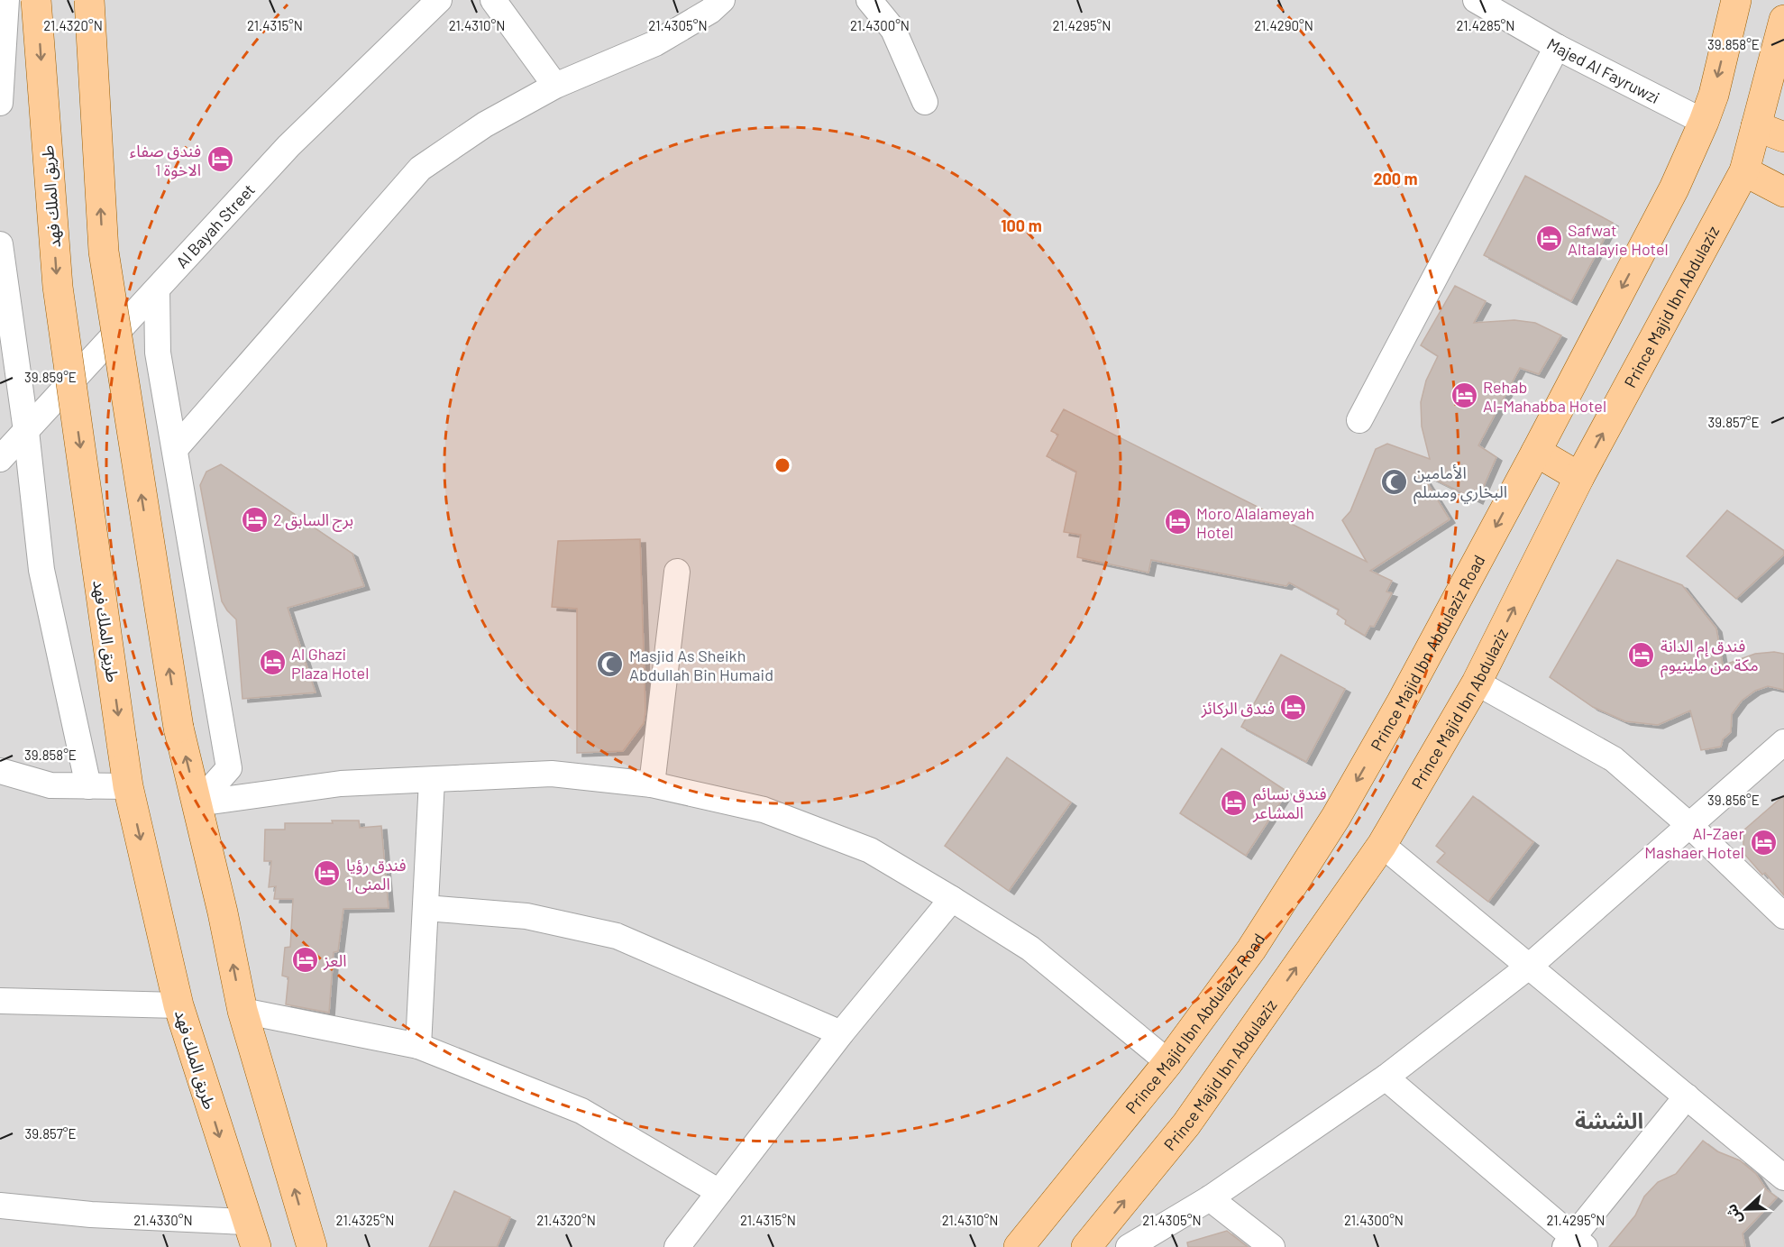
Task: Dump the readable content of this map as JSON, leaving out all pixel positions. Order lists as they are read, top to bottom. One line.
{"streets":{"main road":["طريق الملك فهد","Prince Majid Ibn Abdulaziz","Prince Majid Ibn Abdulaziz Road"],"street":["Majed Al Fayruwzi","Al Bayah Street"]},"crossings":[["Majed Al Fayruwzi","Prince Majid Ibn Abdulaziz Road"]],"one_way":["Prince Majid Ibn Abdulaziz","Prince Majid Ibn Abdulaziz Road"],"districts":["الششة"],"places":{"hotel":["فندق صفاء الاخوة 1","Safwat Altalayie Hotel","Rehab Al-Mahabba Hotel","برج السابق 2","Moro Alalameyah Hotel","فندق إم الدانة مكة من ملينيوم","Al Ghazi Plaza Hotel","فندق الركائز","فندق نسائم المشاعر","Al-Zaer Mashaer Hotel","فندق رؤيا المنى 1","العز"],"mosque":["الأمامين البخاري ومسلم","Masjid As Sheikh Abdullah Bin Humaid"]},"north":"left","coordinates":["21.4320°N","21.4315°N","21.4310°N","21.4305°N","21.4300°N","21.4295°N","21.4290°N","21.4285°N","39.858°E","39.859°E","39.857°E","39.856°E","21.4330°N","21.4325°N"],"rings":["200 m","100 m"]}
